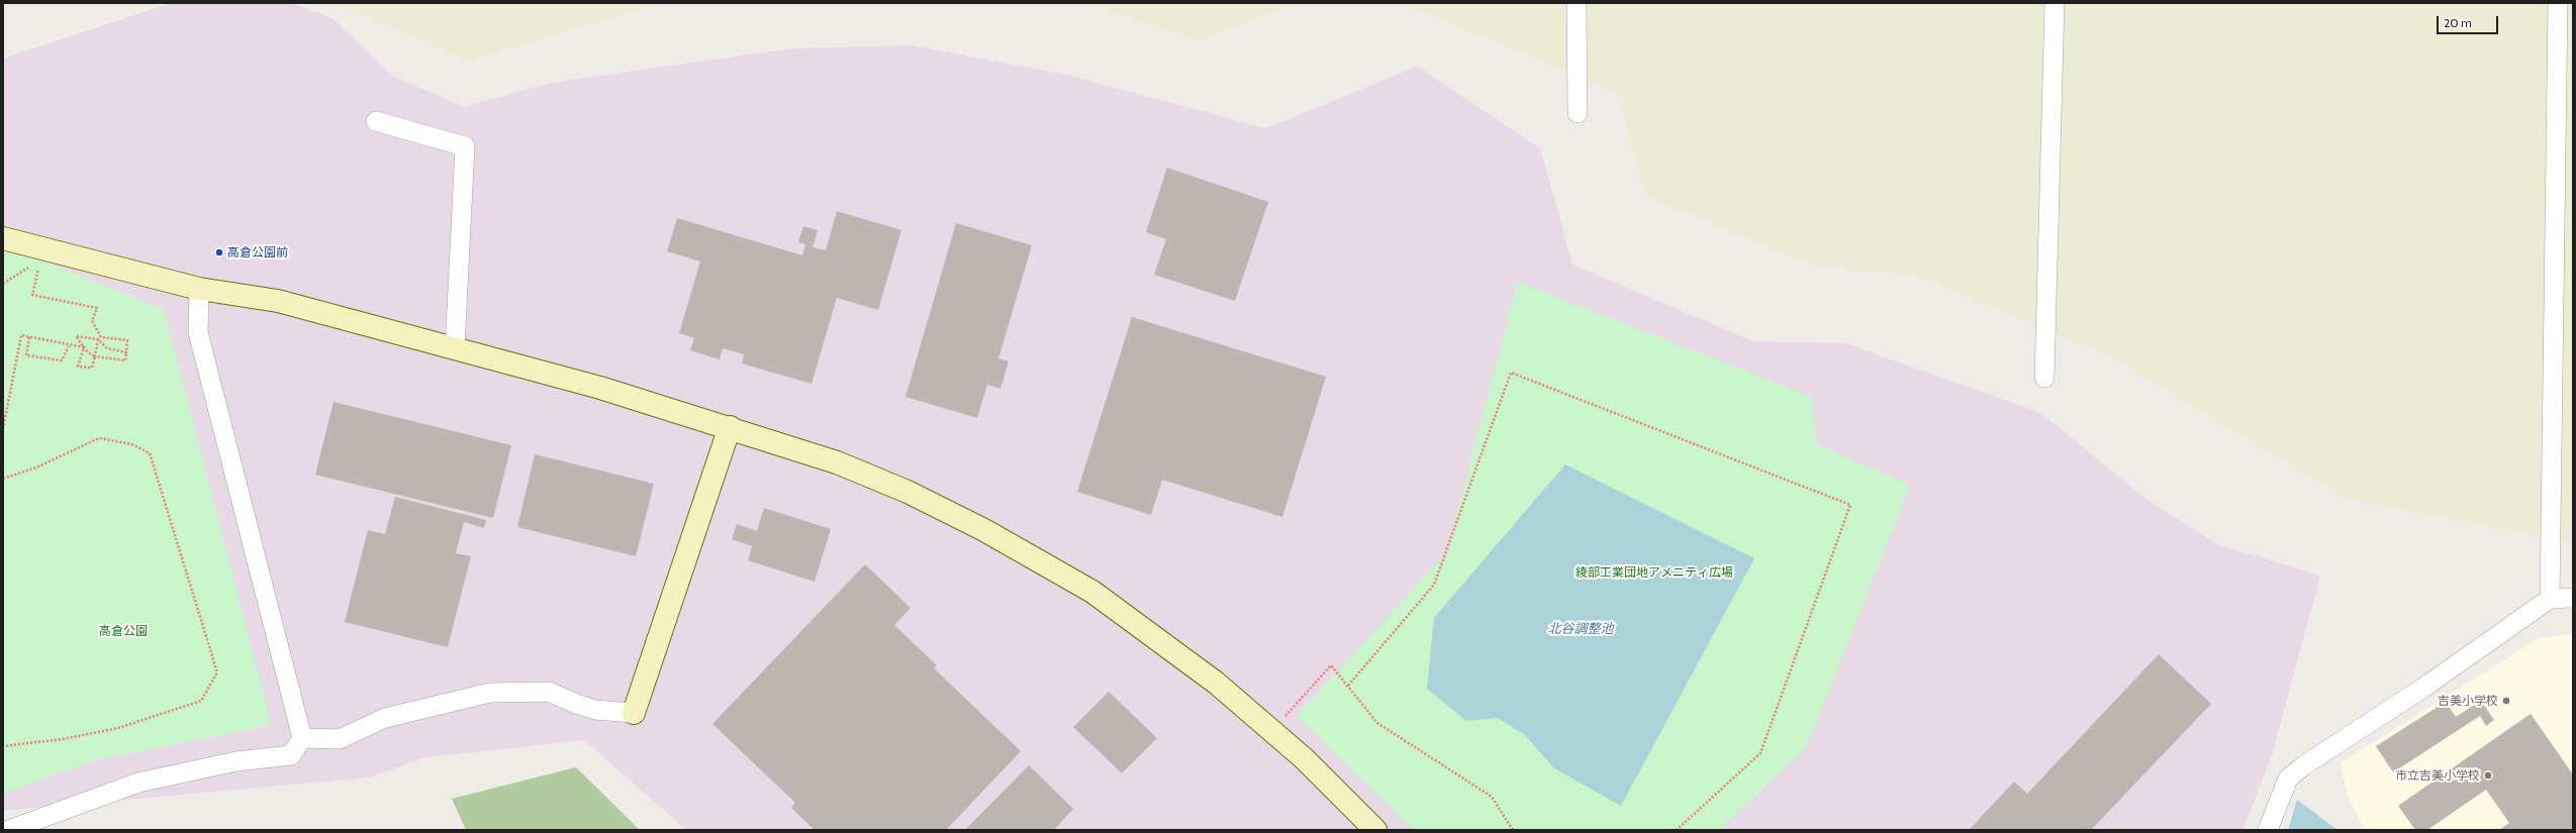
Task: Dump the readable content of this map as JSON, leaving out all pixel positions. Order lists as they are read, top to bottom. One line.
{"water":["北谷調整池"],"parks":["綾部工業団地アメニティ広場","高倉公園"],"places":["高倉公園前","吉美小学校","市立吉美小学校"],"scale_bar":"20 m"}
